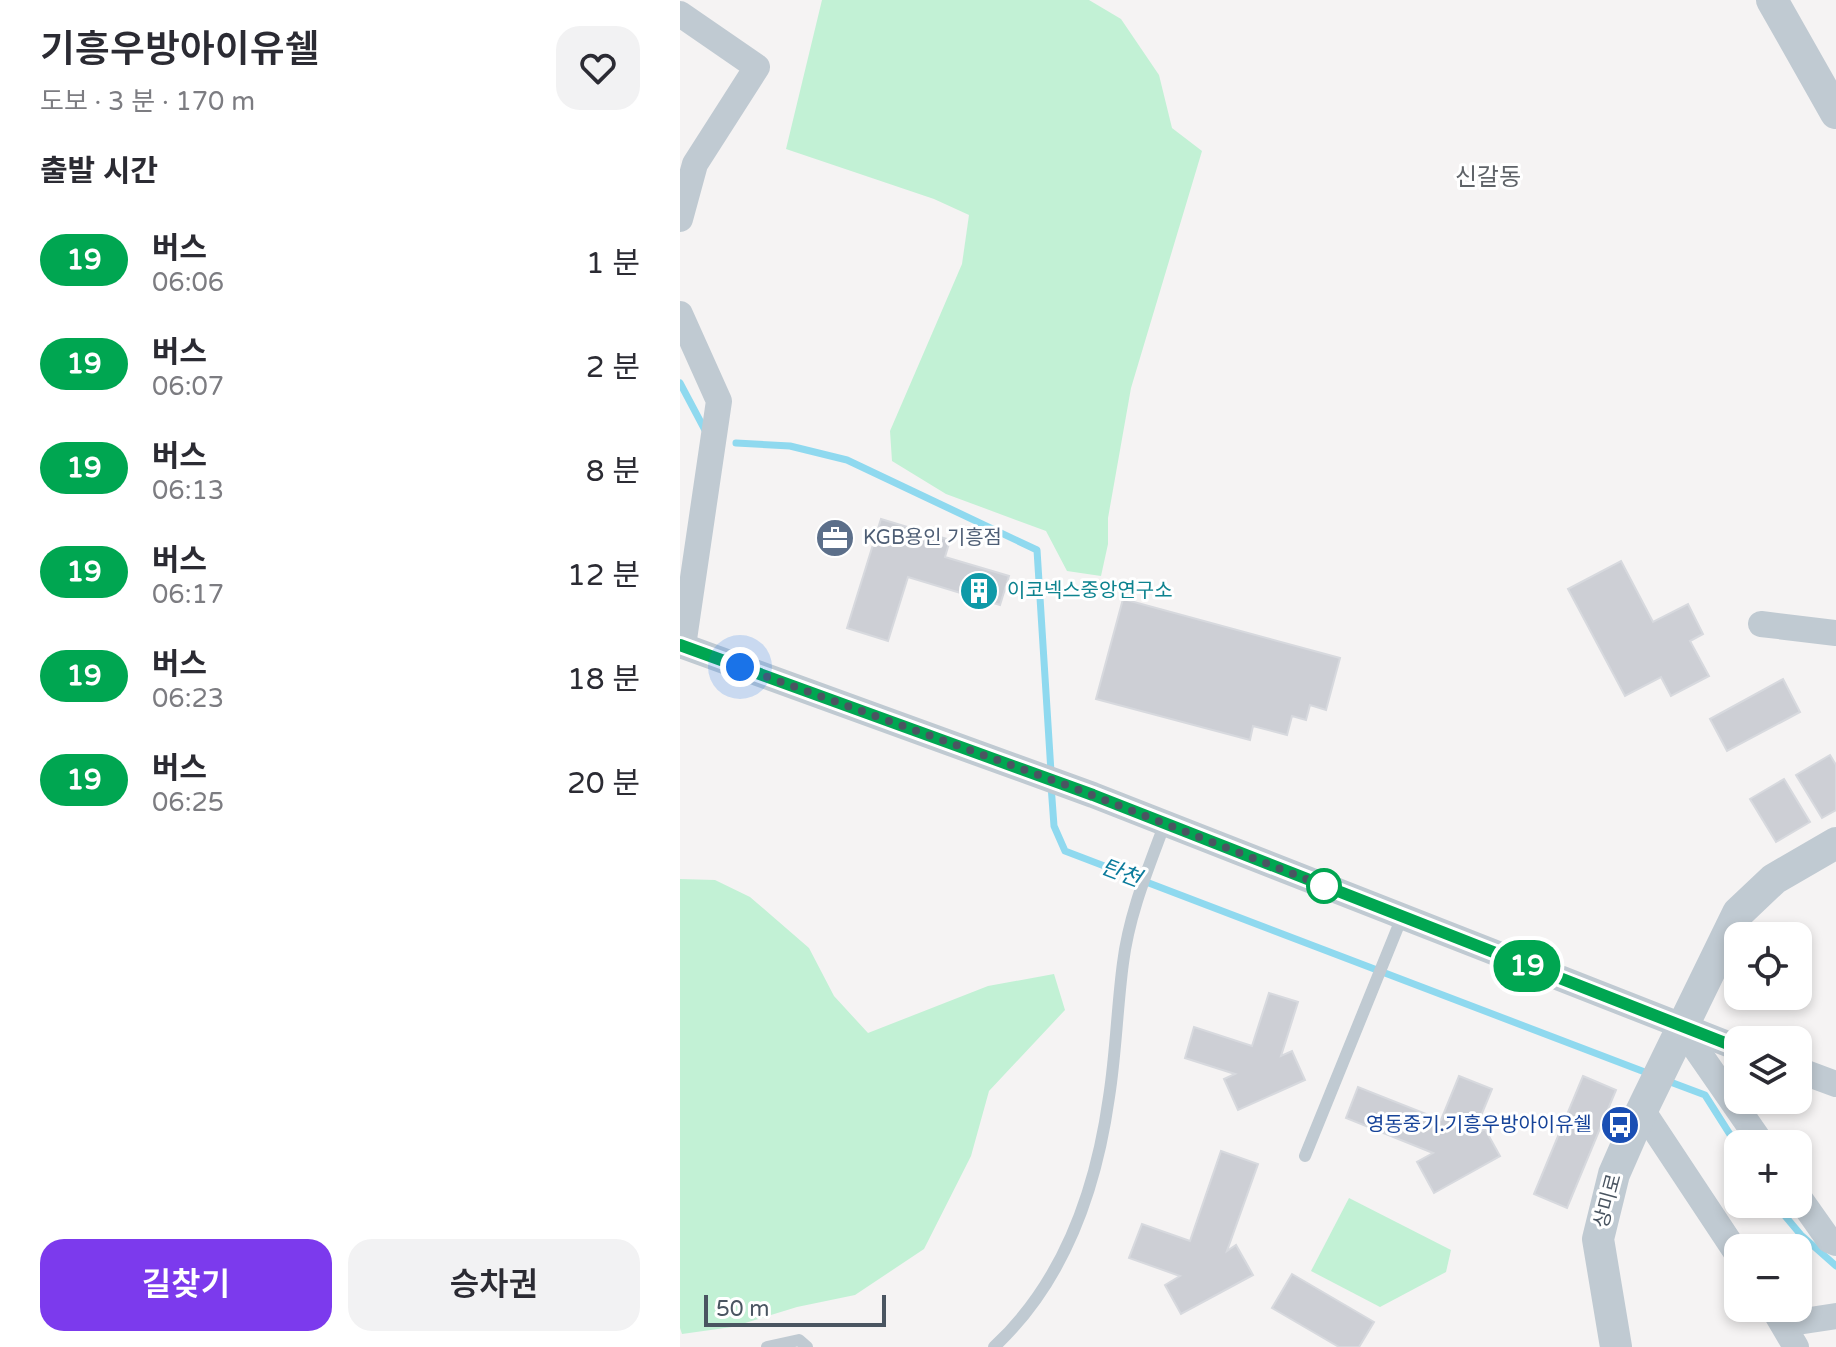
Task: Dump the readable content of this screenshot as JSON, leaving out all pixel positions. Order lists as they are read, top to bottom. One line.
{"streets":{"street":["상미로"]},"districts":["신갈동"],"water":["탄천"],"places":{"office":["KGB용인 기흥점"],"building":["이코넥스중앙연구소"],"bus stop":["영동중기.기흥우방아이유쉘"]},"lines":["bus line 19"],"scale_bar":"50 m","page":{"heading":[["기흥우방아이유쉘","도보 · 3 분 · 170 m"],"출발 시간"],"on_map":"19","list":[{"mark":"19","name":"버스","note":"06:06","value":"1 분"},{"mark":"19","name":"버스","note":"06:07","value":"2 분"},{"mark":"19","name":"버스","note":"06:13","value":"8 분"},{"mark":"19","name":"버스","note":"06:17","value":"12 분"},{"mark":"19","name":"버스","note":"06:23","value":"18 분"},{"mark":"19","name":"버스","note":"06:25","value":"20 분"}],"map_buttons":["+","−"],"buttons":["길찾기","승차권"],"scale":"50 m"}}
